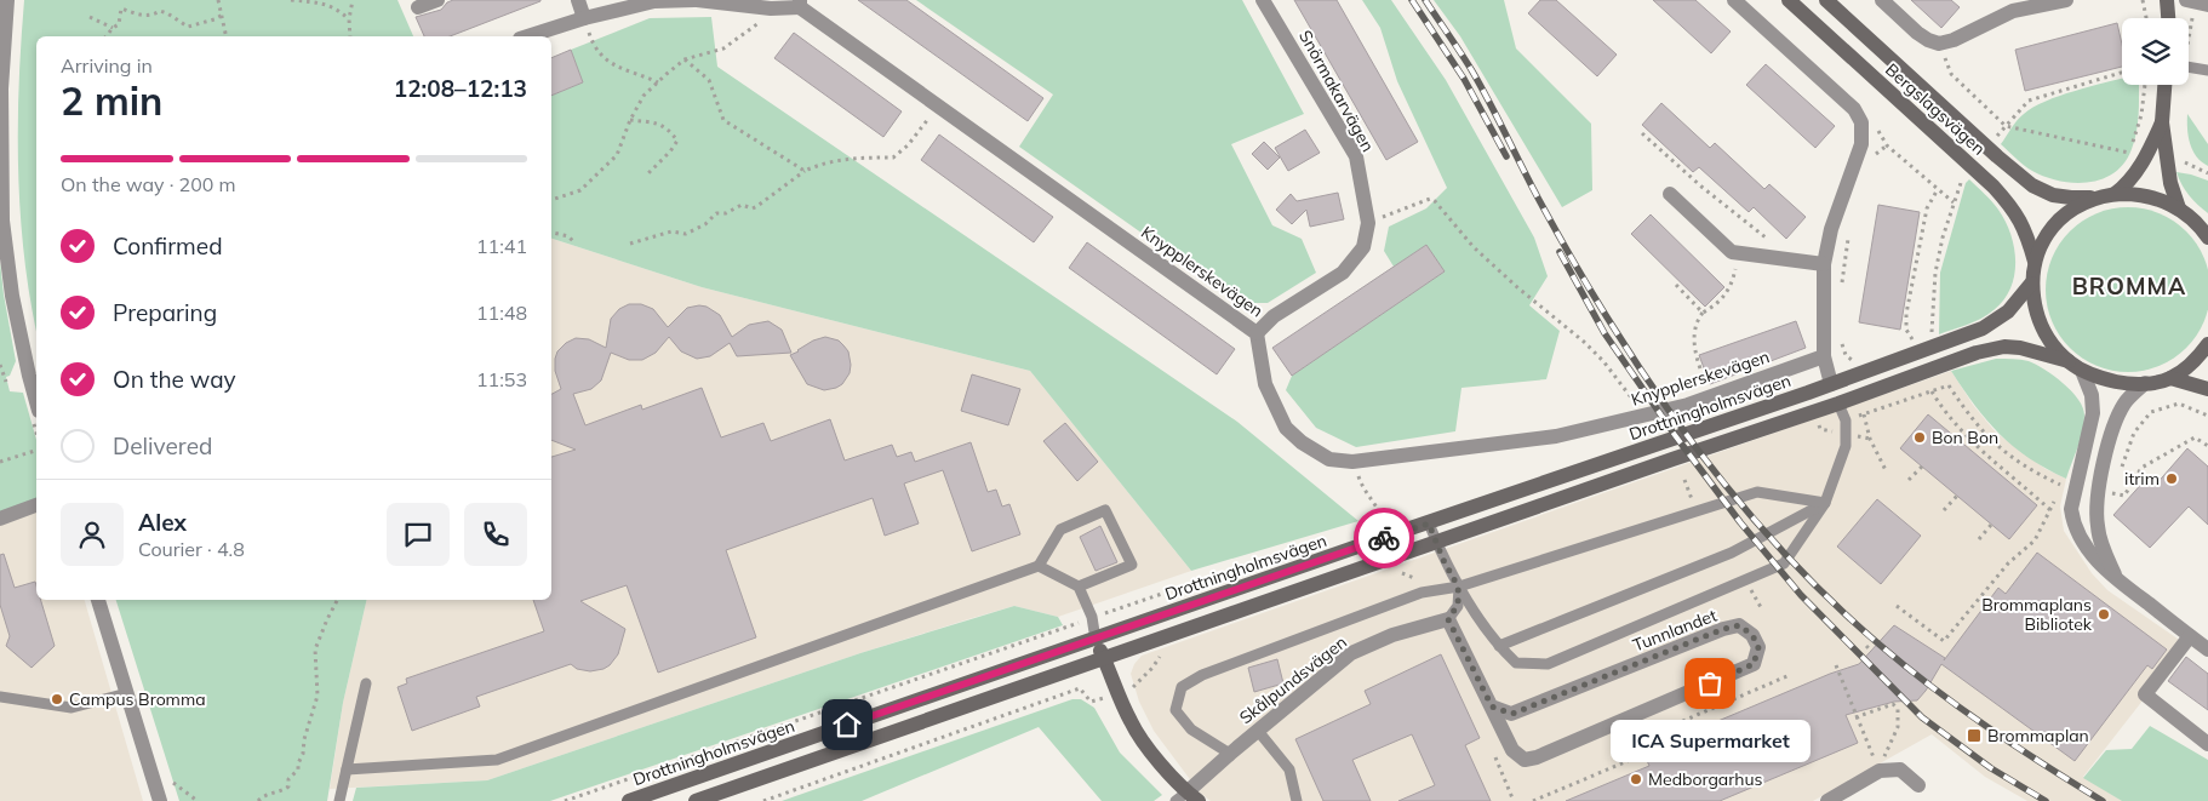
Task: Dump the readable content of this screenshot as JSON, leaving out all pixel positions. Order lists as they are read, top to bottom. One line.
{"streets":{"main road":["Bergslagsvägen","Drottningholmsvägen"],"street":["Snörmakarvägen","Knypplerskevägen","Tunnlandet","Skålpundsvägen"]},"crossings":[["Snörmakarvägen","Knypplerskevägen"]],"districts":["BROMMA"],"places":{"other":["Bon Bon","itrim","Brommaplans Bibliotek","ICA Supermarket","Campus Bromma","Medborgarhus"],"transit":["Brommaplan"]},"page":{"heading":["2 min","Arriving in","12:08–12:13"],"panel":["Alex","Courier · 4.8"],"bar":"On the way · 200 m","list":[["Confirmed","11:41"],["Preparing","11:48"],["On the way","11:53"],"Delivered"],"bubble":"ICA Supermarket"}}
